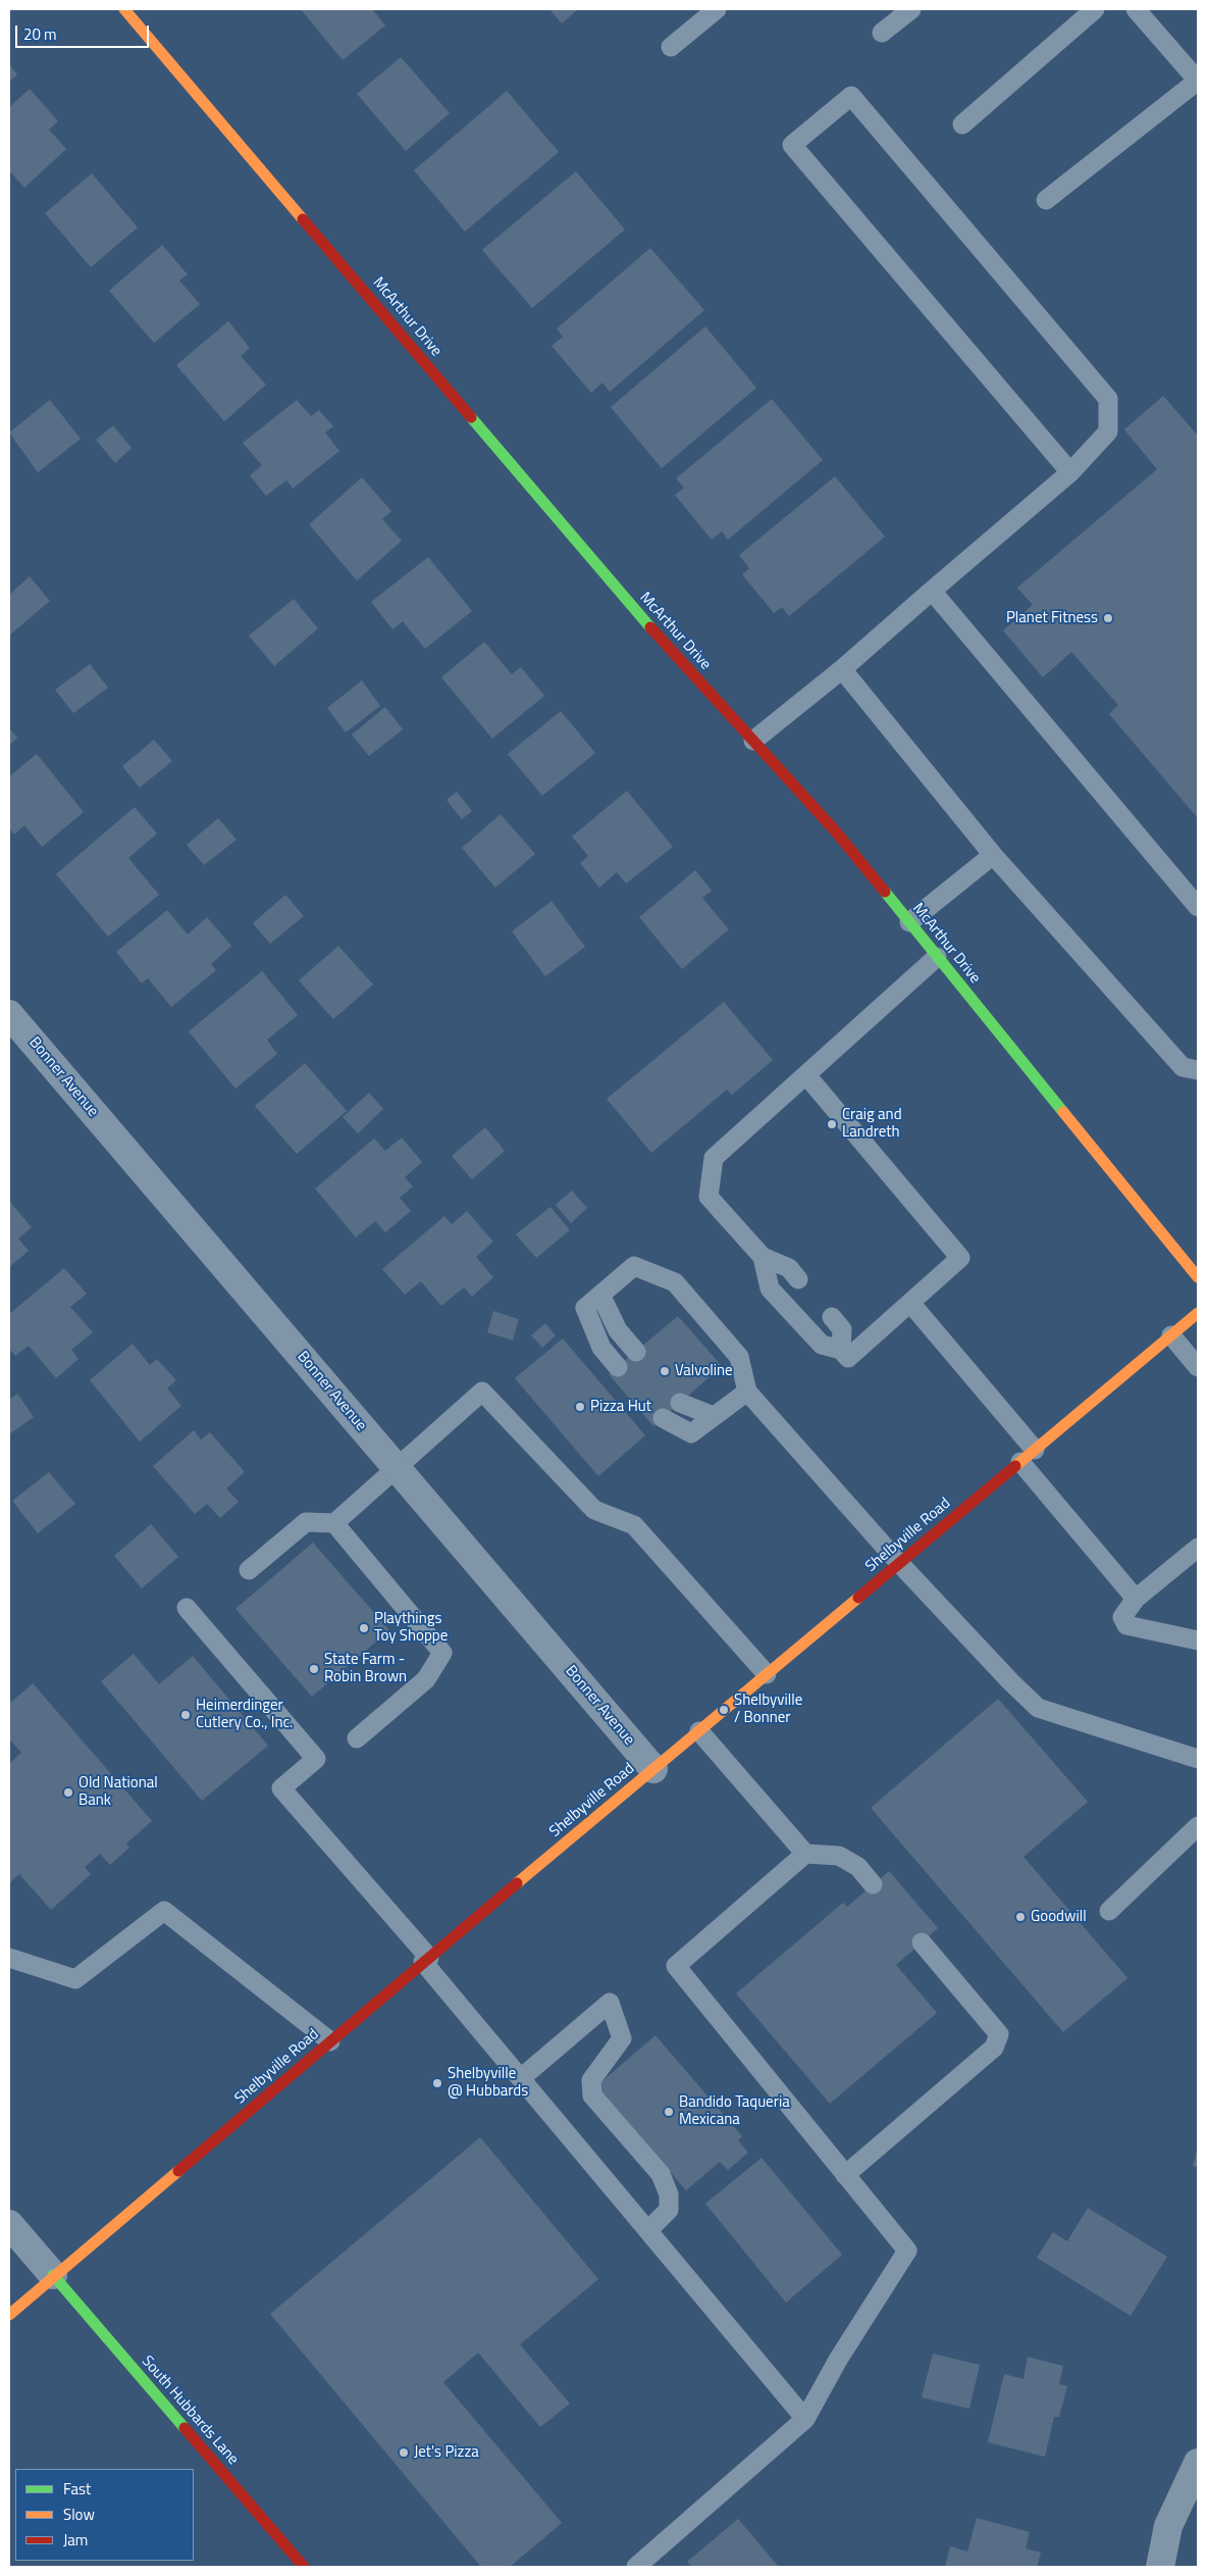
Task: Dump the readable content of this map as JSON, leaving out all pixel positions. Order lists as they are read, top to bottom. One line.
{"streets":{"street":["McArthur Drive","Bonner Avenue","Shelbyville Road","South Hubbards Lane"]},"crossings":[["Bonner Avenue","Shelbyville Road"],["Shelbyville Road","South Hubbards Lane"]],"places":["Planet Fitness","Craig and Landreth","Valvoline","Pizza Hut","Playthings Toy Shoppe","State Farm - Robin Brown","Shelbyville / Bonner","Heimerdinger Cutlery Co., Inc.","Old National Bank","Goodwill","Shelbyville @ Hubbards","Bandido Taqueria Mexicana","Jet's Pizza"],"legend":["Fast","Slow","Jam"],"scale_bar":"20 m"}
